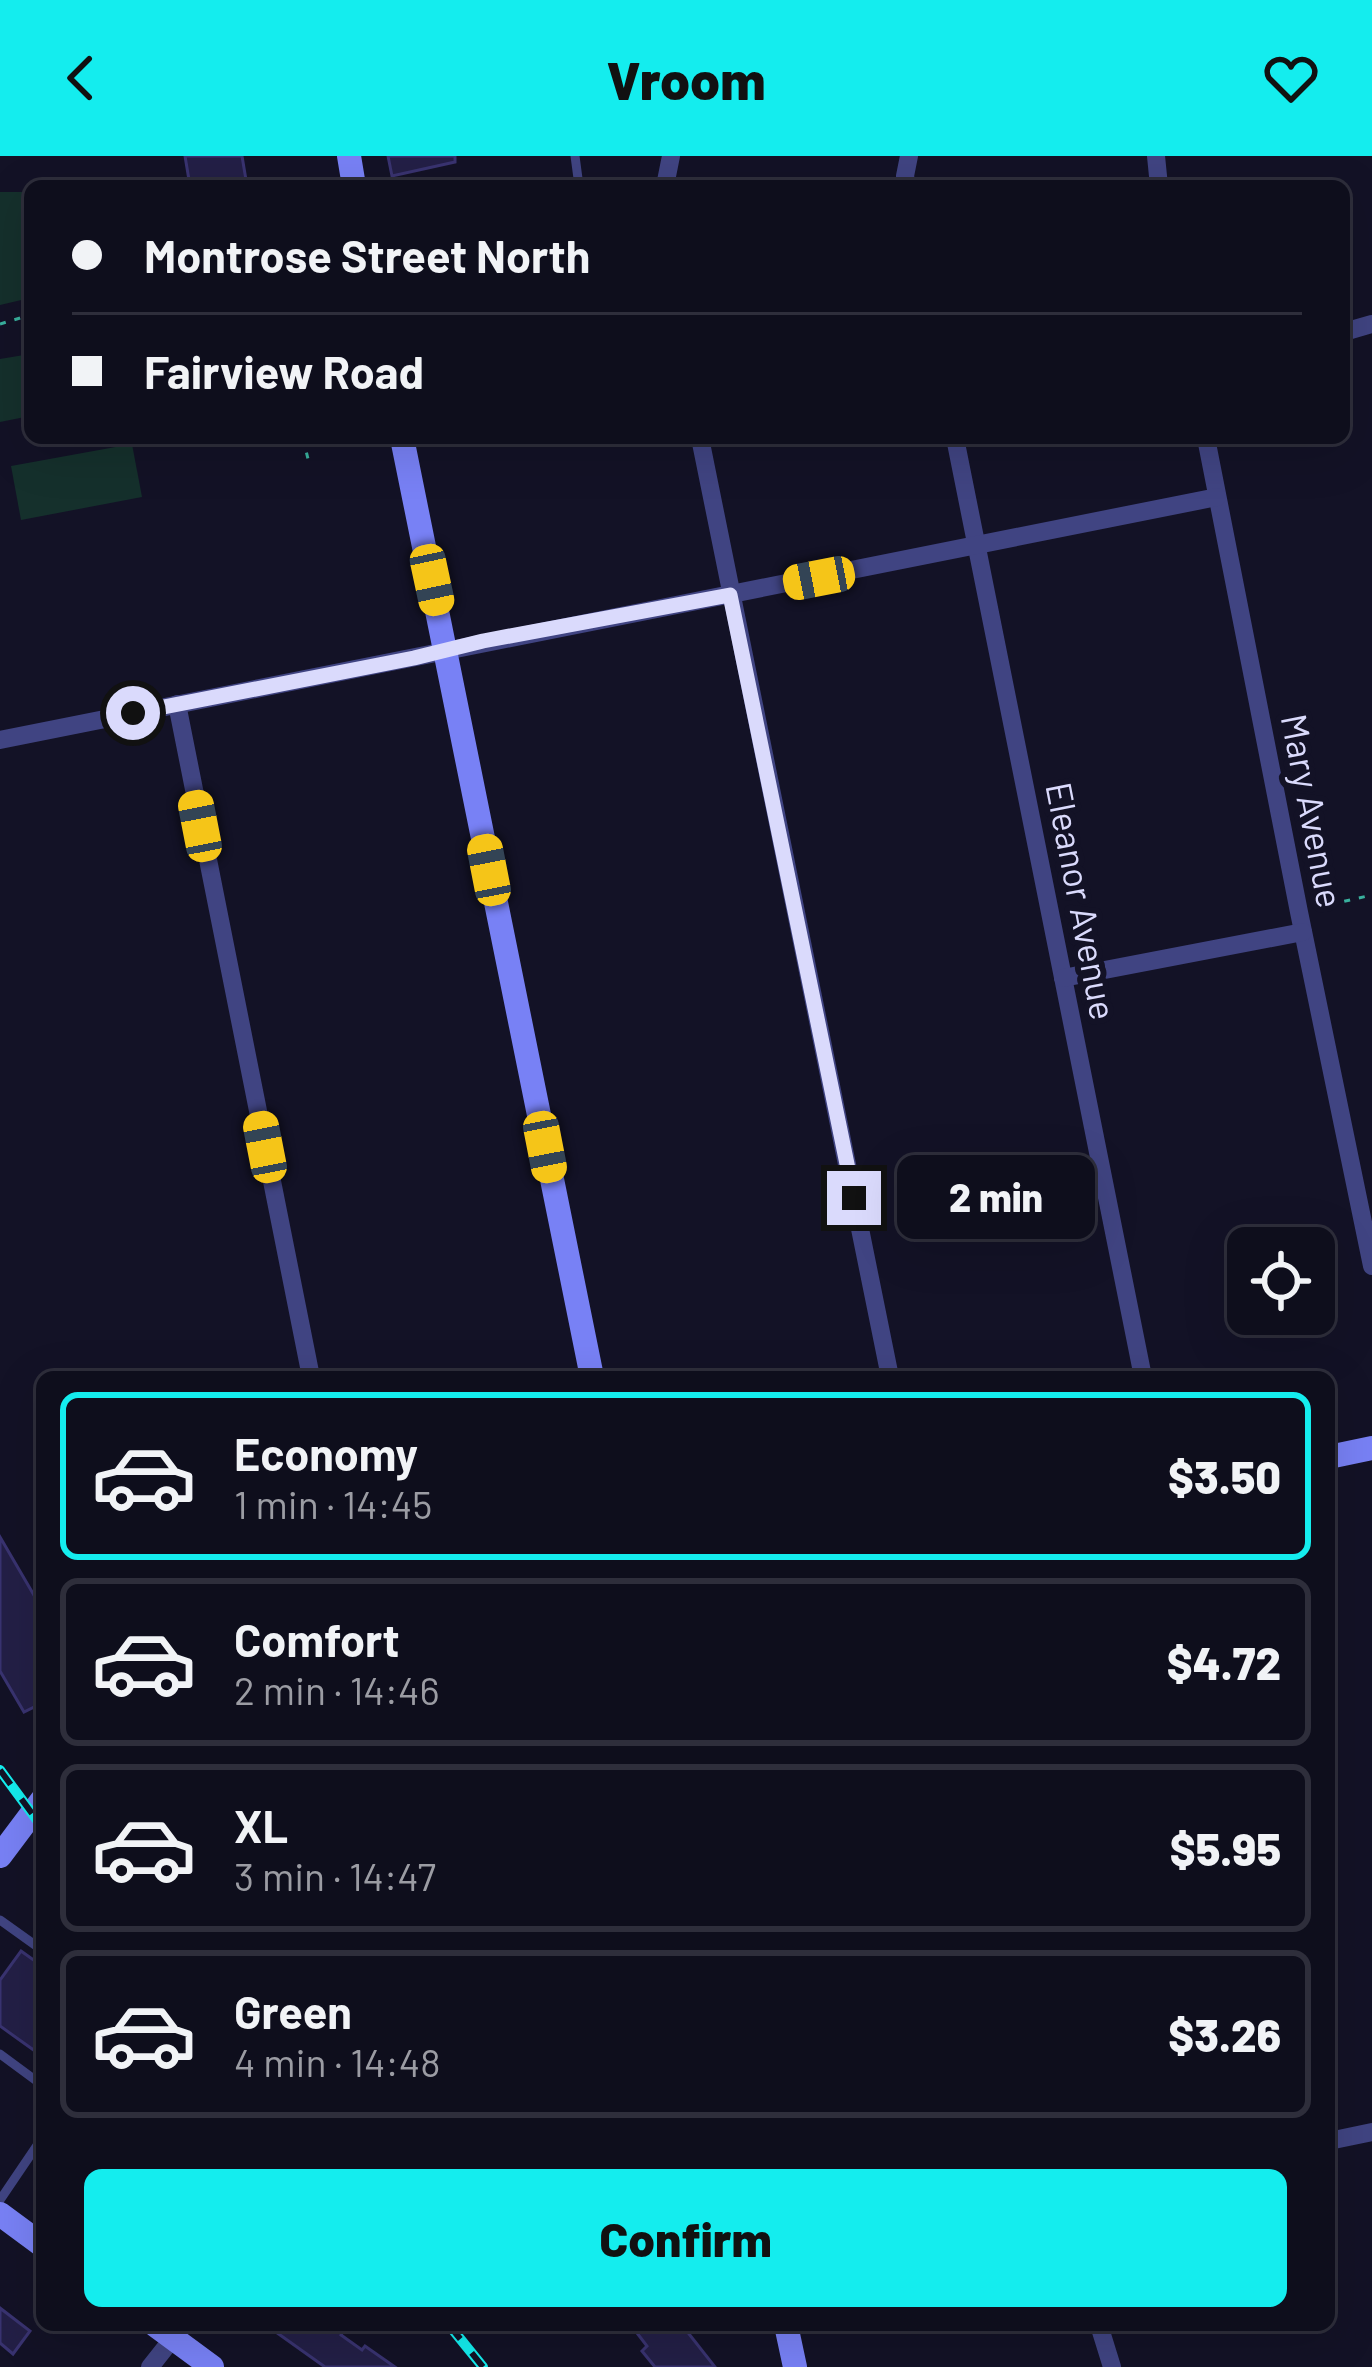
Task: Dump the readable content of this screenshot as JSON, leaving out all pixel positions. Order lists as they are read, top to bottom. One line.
{"streets":{"street":["Mary Avenue","Eleanor Avenue"]},"page":{"header":"Vroom","banner":["Montrose Street North","Fairview Road"],"bubble":"2 min","list":[{"name":"Economy","note":"1 min · 14:45","value":"$3.50"},{"name":"Comfort","note":"2 min · 14:46","value":"$4.72"},{"name":"XL","note":"3 min · 14:47","value":"$5.95"},{"name":"Green","note":"4 min · 14:48","value":"$3.26"}],"buttons":"Confirm"}}
